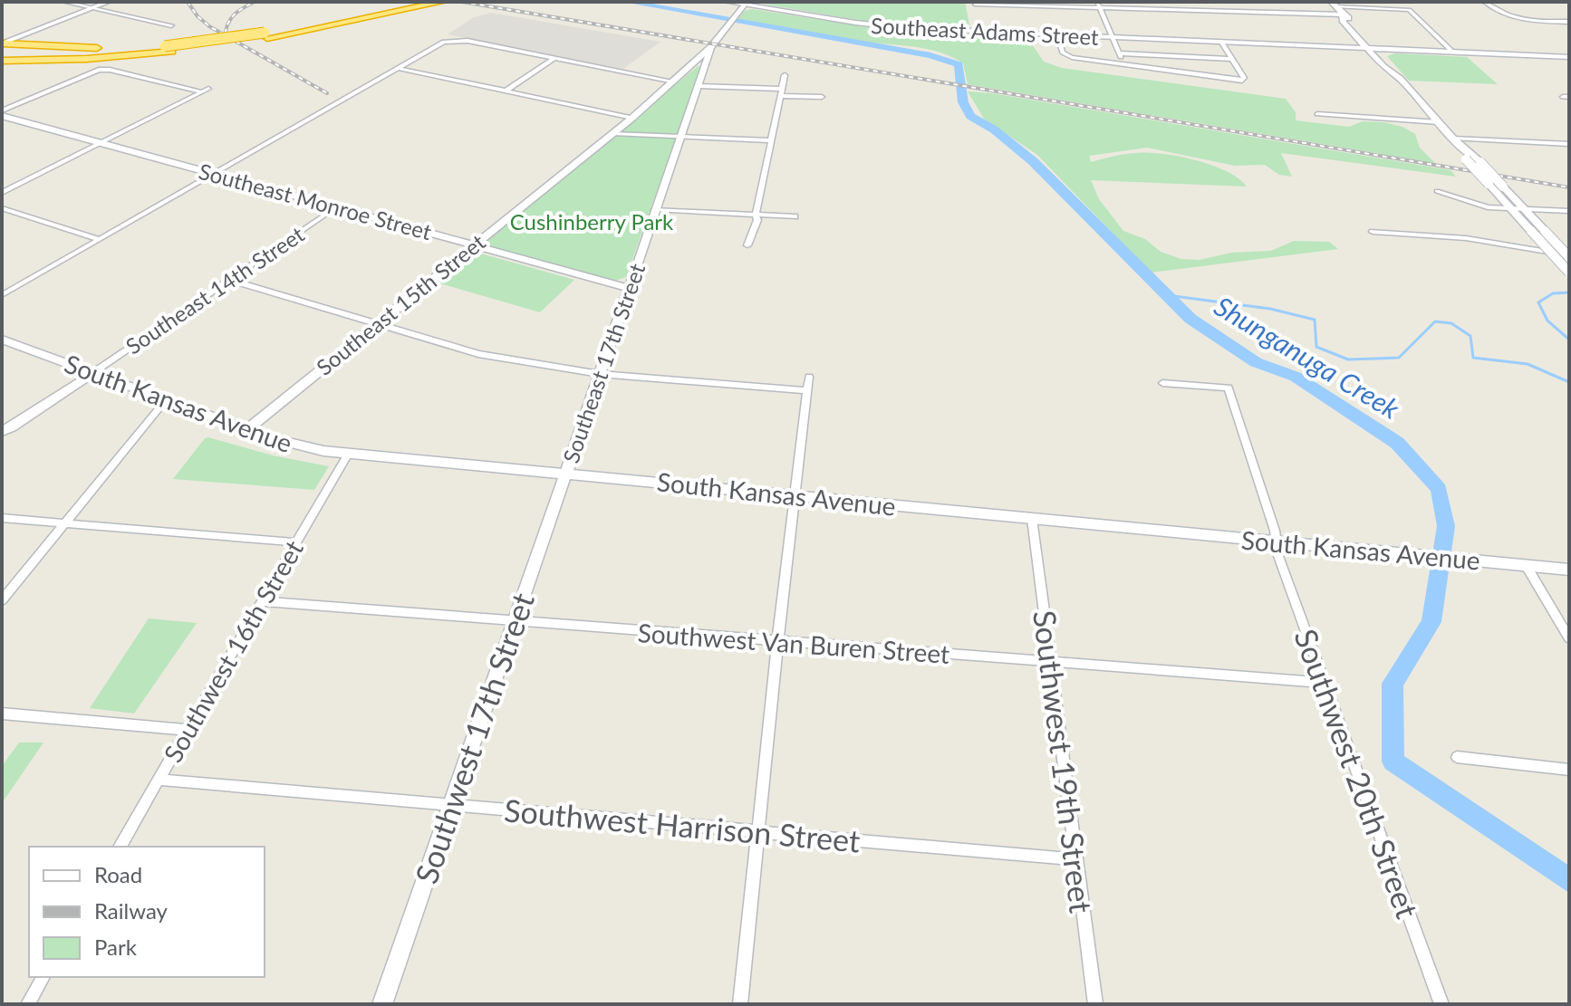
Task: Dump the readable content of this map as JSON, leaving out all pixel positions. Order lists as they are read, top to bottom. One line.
{"streets":{"main road":["Southeast Adams Street","Southeast Monroe Street","Southeast 15th Street","Southeast 17th Street","South Kansas Avenue","Southwest 17th Street"],"street":["Southeast 14th Street","Southwest Van Buren Street","Southwest 16th Street","Southwest 19th Street","Southwest 20th Street","Southwest Harrison Street"]},"crossings":[["Southeast Adams Street","Southeast 15th Street"],["Southeast Monroe Street","Southeast 14th Street"],["Southeast Monroe Street","Southeast 15th Street"],["Southeast Monroe Street","Southeast 17th Street"],["Southeast 14th Street","South Kansas Avenue"],["Southeast 15th Street","Southeast 17th Street"],["Southeast 15th Street","South Kansas Avenue"],["Southeast 17th Street","South Kansas Avenue"],["Southeast 17th Street","Southwest 17th Street"],["South Kansas Avenue","Southwest 16th Street"],["South Kansas Avenue","Southwest 17th Street"],["South Kansas Avenue","Southwest 19th Street"],["South Kansas Avenue","Southwest 20th Street"],["Southwest Van Buren Street","Southwest 16th Street"],["Southwest Van Buren Street","Southwest 17th Street"],["Southwest Van Buren Street","Southwest 19th Street"],["Southwest Van Buren Street","Southwest 20th Street"],["Southwest 16th Street","Southwest Harrison Street"],["Southwest 17th Street","Southwest Harrison Street"],["Southwest 19th Street","Southwest Harrison Street"]],"water":["Shunganuga Creek"],"parks":["Cushinberry Park"],"legend":["Road","Railway","Park"]}
